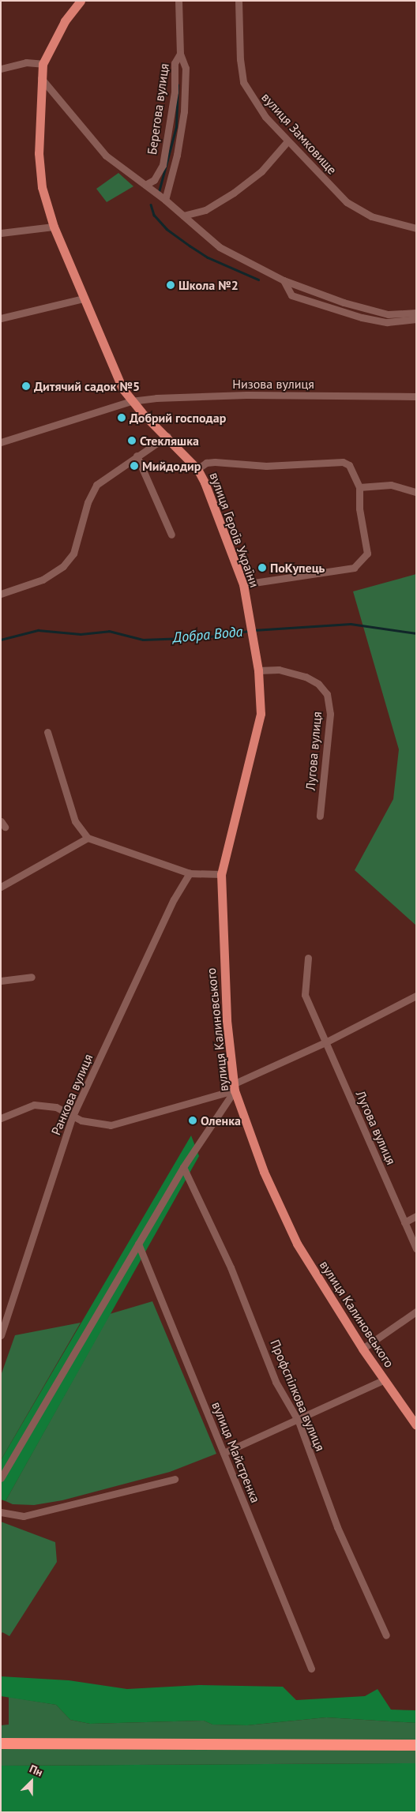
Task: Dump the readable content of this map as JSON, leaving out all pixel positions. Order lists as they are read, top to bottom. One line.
{"streets":{"main road":["вулиця Героїв України","вулиця Калиновського"],"street":["Берегова вулиця","вулиця Замковище","Низова вулиця","Лугова вулиця","Ранкова вулиця","Профспілкова вулиця","вулиця Майстренка"]},"crossings":[["Низова вулиця","вулиця Героїв України"],["вулиця Героїв України","вулиця Калиновського"],["Лугова вулиця","вулиця Калиновського"]],"water":["Добра Вода"],"places":["Школа №2","Дитячий садок №5","Добрий господар","Стекляшка","Мийдодир","ПоКупець","Оленка"],"north":"top right"}
